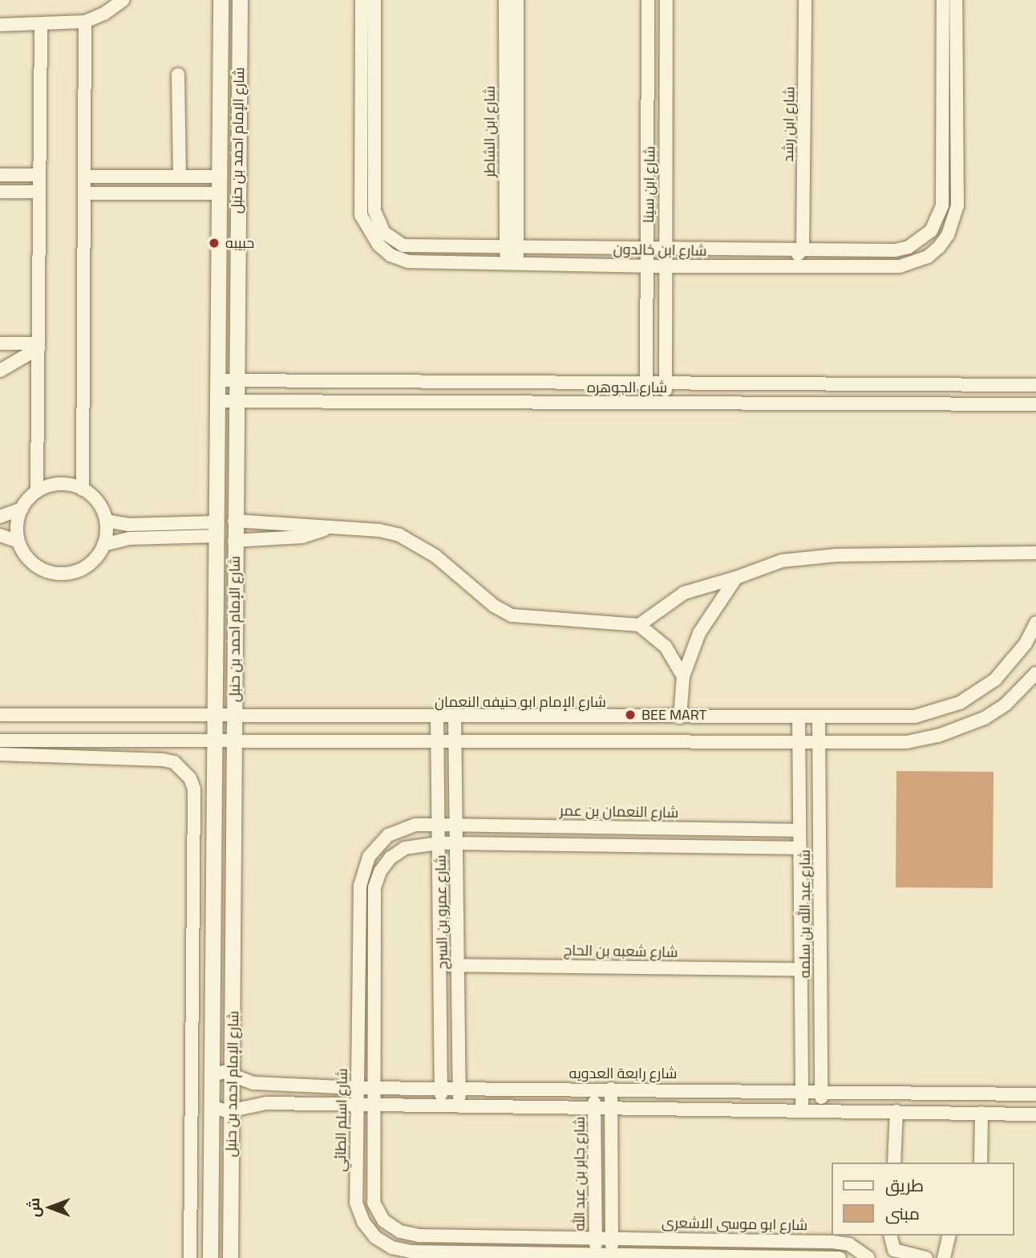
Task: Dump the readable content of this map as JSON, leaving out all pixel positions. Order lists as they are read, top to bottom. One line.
{"streets":{"street":["شارع ابن رشد","شارع ابن الشاطر","شارع الإمام احمد بن حنبل","شارع ابن سينا","شارع ابن خالدون","شارع الجوهره","شارع الإمام ابو حنيفه النعمان","شارع النعمان بن عمر","شارع عمرو بن السرح","شارع عبد الله بن سلمه","شارع شعبه بن الحاج","شارع رابعة العدويه","شارع اسلم الطائي","شارع جابر بن عبد الله","شارع ابو موسى الاشعرى"]},"crossings":[["شارع ابن رشد","شارع ابن خالدون"],["شارع ابن الشاطر","شارع ابن خالدون"],["شارع الإمام احمد بن حنبل","شارع الجوهره"],["شارع الإمام احمد بن حنبل","شارع الإمام ابو حنيفه النعمان"],["شارع الإمام احمد بن حنبل","شارع رابعة العدويه"],["شارع ابن سينا","شارع ابن خالدون"],["شارع ابن سينا","شارع الجوهره"],["شارع الإمام ابو حنيفه النعمان","شارع عمرو بن السرح"],["شارع الإمام ابو حنيفه النعمان","شارع عبد الله بن سلمه"],["شارع النعمان بن عمر","شارع عمرو بن السرح"],["شارع النعمان بن عمر","شارع عبد الله بن سلمه"],["شارع النعمان بن عمر","شارع اسلم الطائي"],["شارع عمرو بن السرح","شارع شعبه بن الحاج"],["شارع عمرو بن السرح","شارع رابعة العدويه"],["شارع عمرو بن السرح","شارع اسلم الطائي"],["شارع عبد الله بن سلمه","شارع شعبه بن الحاج"],["شارع عبد الله بن سلمه","شارع رابعة العدويه"],["شارع رابعة العدويه","شارع اسلم الطائي"],["شارع رابعة العدويه","شارع جابر بن عبد الله"],["شارع اسلم الطائي","شارع جابر بن عبد الله"],["شارع جابر بن عبد الله","شارع ابو موسى الاشعرى"]],"places":["حبيبه","BEE MART"],"legend":["طريق","مبنى"],"north":"left"}
